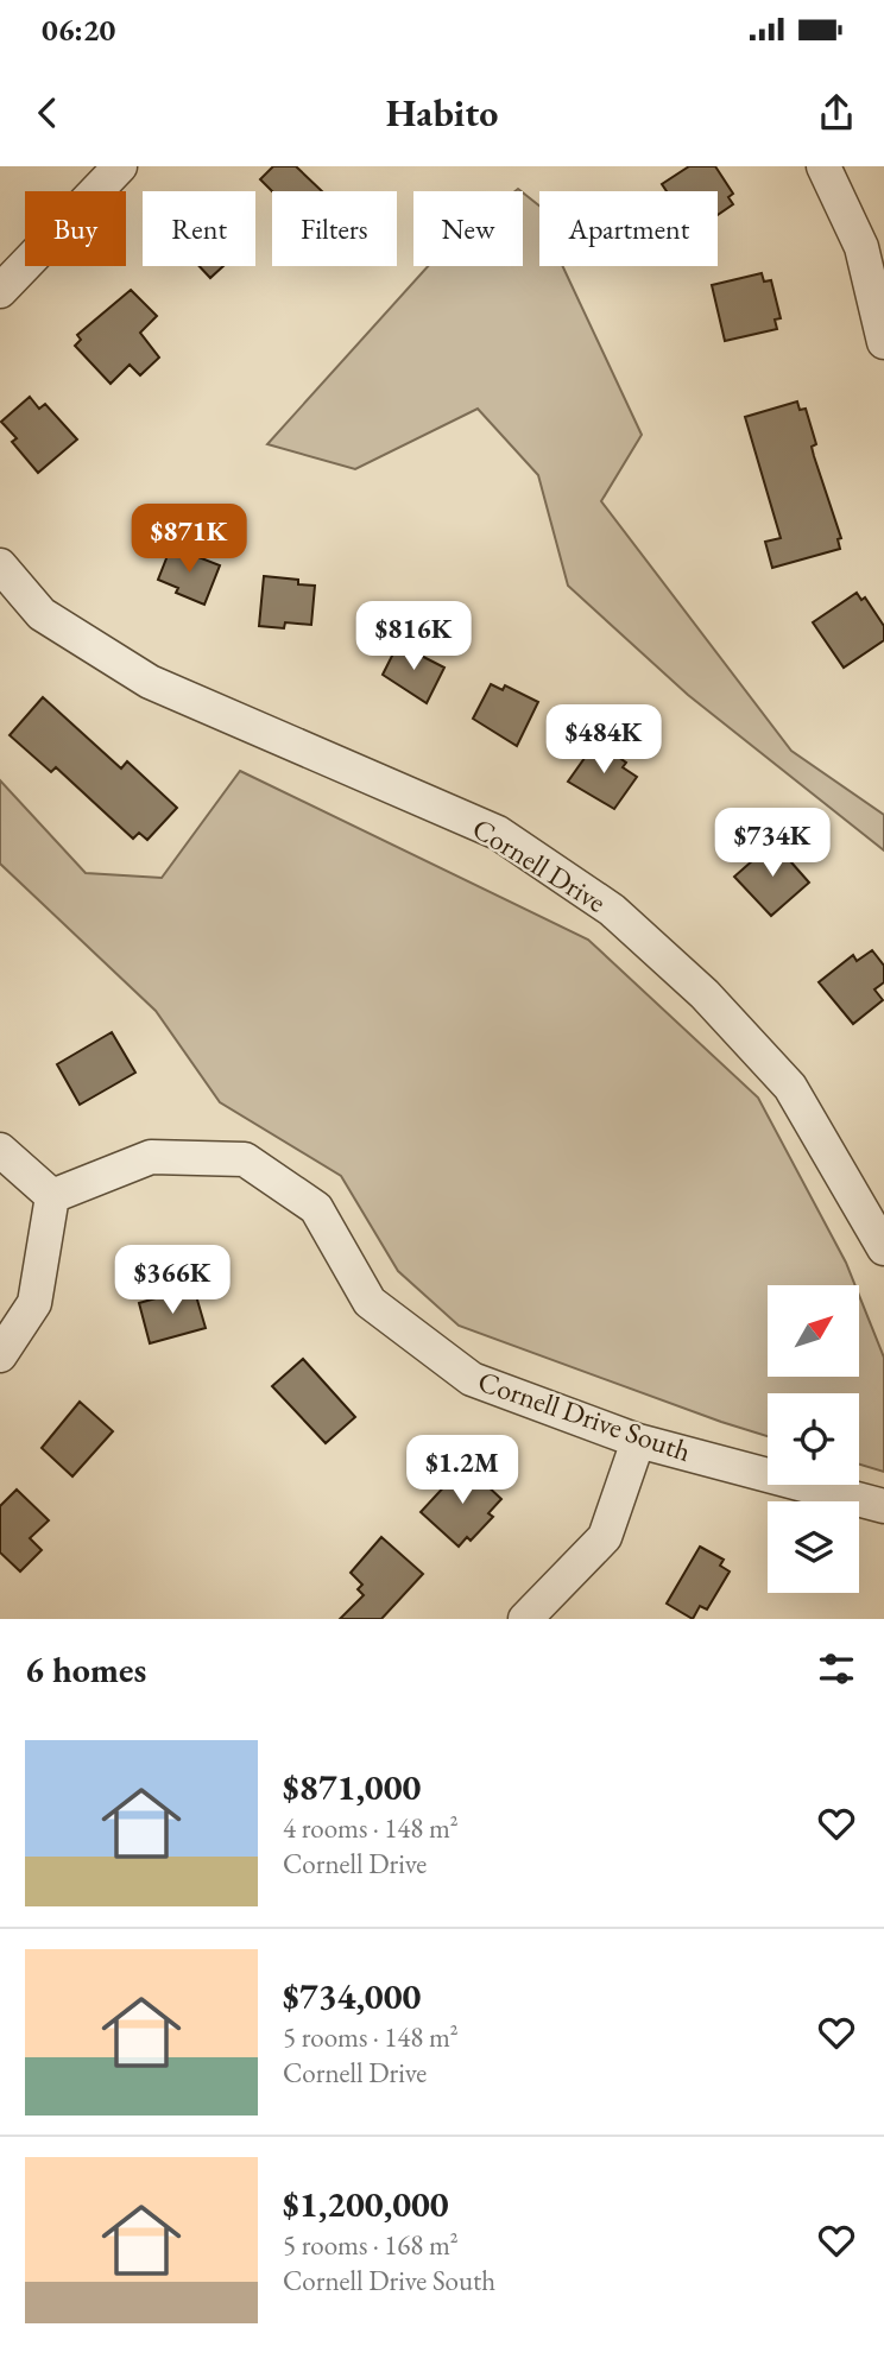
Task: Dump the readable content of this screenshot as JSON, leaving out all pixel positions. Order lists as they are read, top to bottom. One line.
{"streets":{"street":["Cornell Drive","Cornell Drive South"]},"north":"top right","page":{"status":"06:20","header":"Habito","chip":["Buy","Rent","Filters","New","Apartment"],"price":["$871K","$816K","$484K","$734K","$366K","$1.2M"],"heading":"6 homes","list":[{"name":"$871,000","note":"4 rooms · 148 m² · Cornell Drive"},{"name":"$734,000","note":"5 rooms · 148 m² · Cornell Drive"},{"name":"$1,200,000","note":"5 rooms · 168 m² · Cornell Drive South"}]}}
